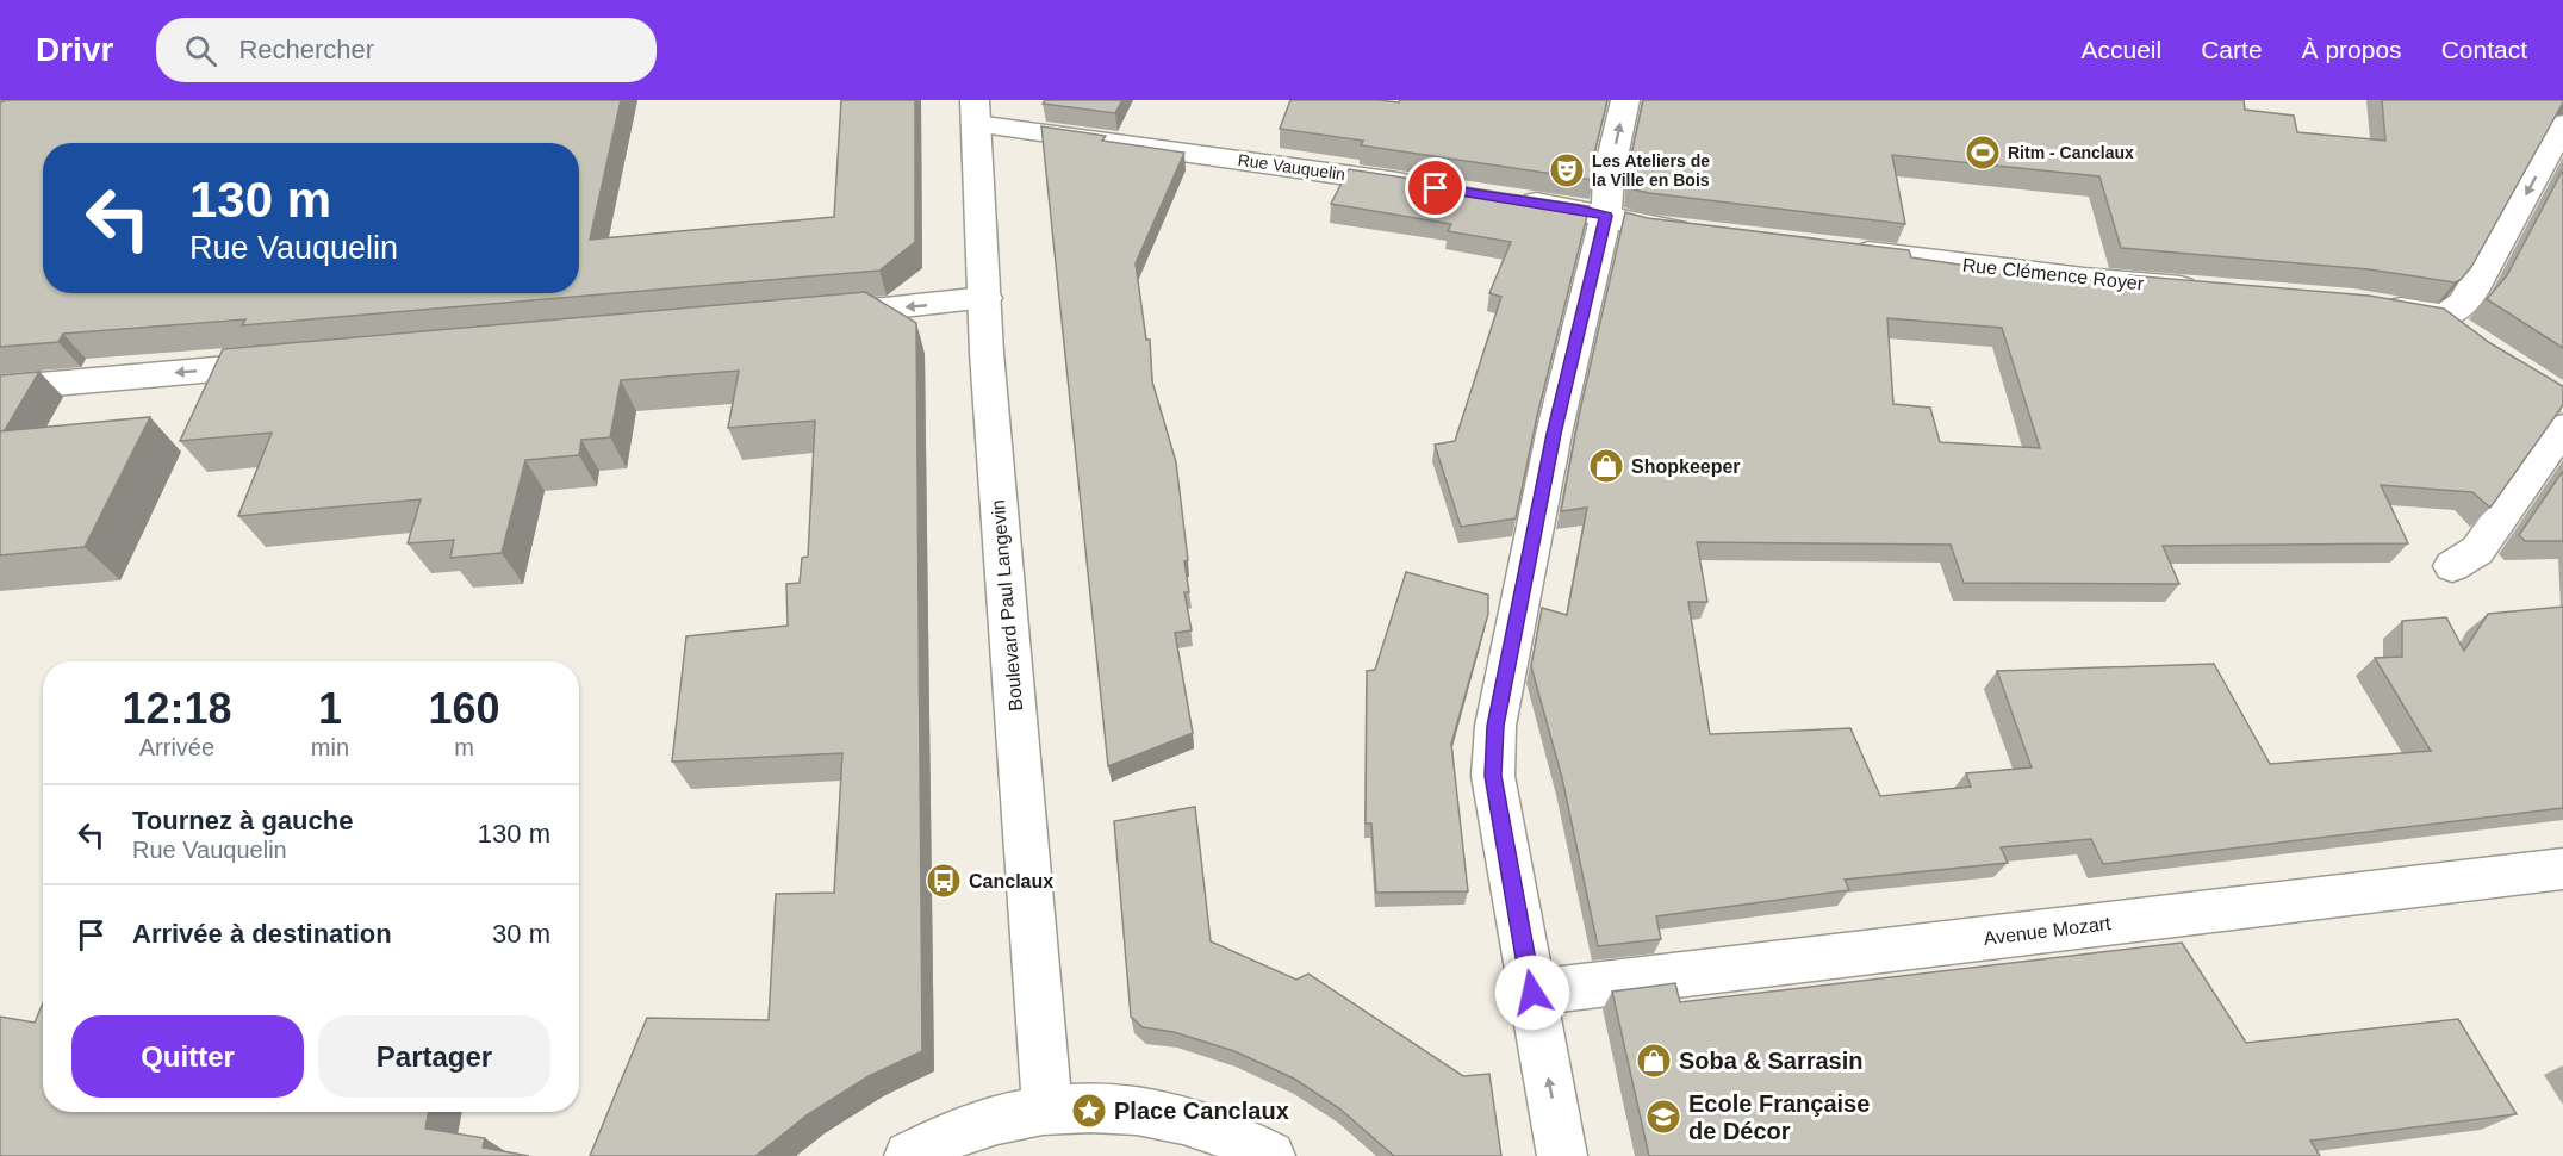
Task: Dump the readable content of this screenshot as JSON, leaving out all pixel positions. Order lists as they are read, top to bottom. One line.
{"streets":{"street":["Rue Vauquelin","Rue Clémence Royer","Boulevard Paul Langevin","Avenue Mozart"]},"crossings":[["Rue Vauquelin","Boulevard Paul Langevin"]],"places":{"sports":["Ritm - Canclaux"],"theatre":["Les Ateliers de la Ville en Bois"],"shop":["Shopkeeper","Soba & Sarrasin"],"bus stop":["Canclaux"],"place":["Place Canclaux"],"school or university":["Ecole Française de Décor"]},"page":{"header":"Drivr","search":"Rechercher","nav":["Accueil","Carte","À propos","Contact"],"turn":["130 m","Rue Vauquelin"],"eta":["12:18","Arrivée","1","min","160","m"],"list":[{"name":"Tournez à gauche","note":"Rue Vauquelin","value":"130 m"},{"name":"Arrivée à destination","value":"30 m"}],"buttons":["Quitter","Partager"]}}
